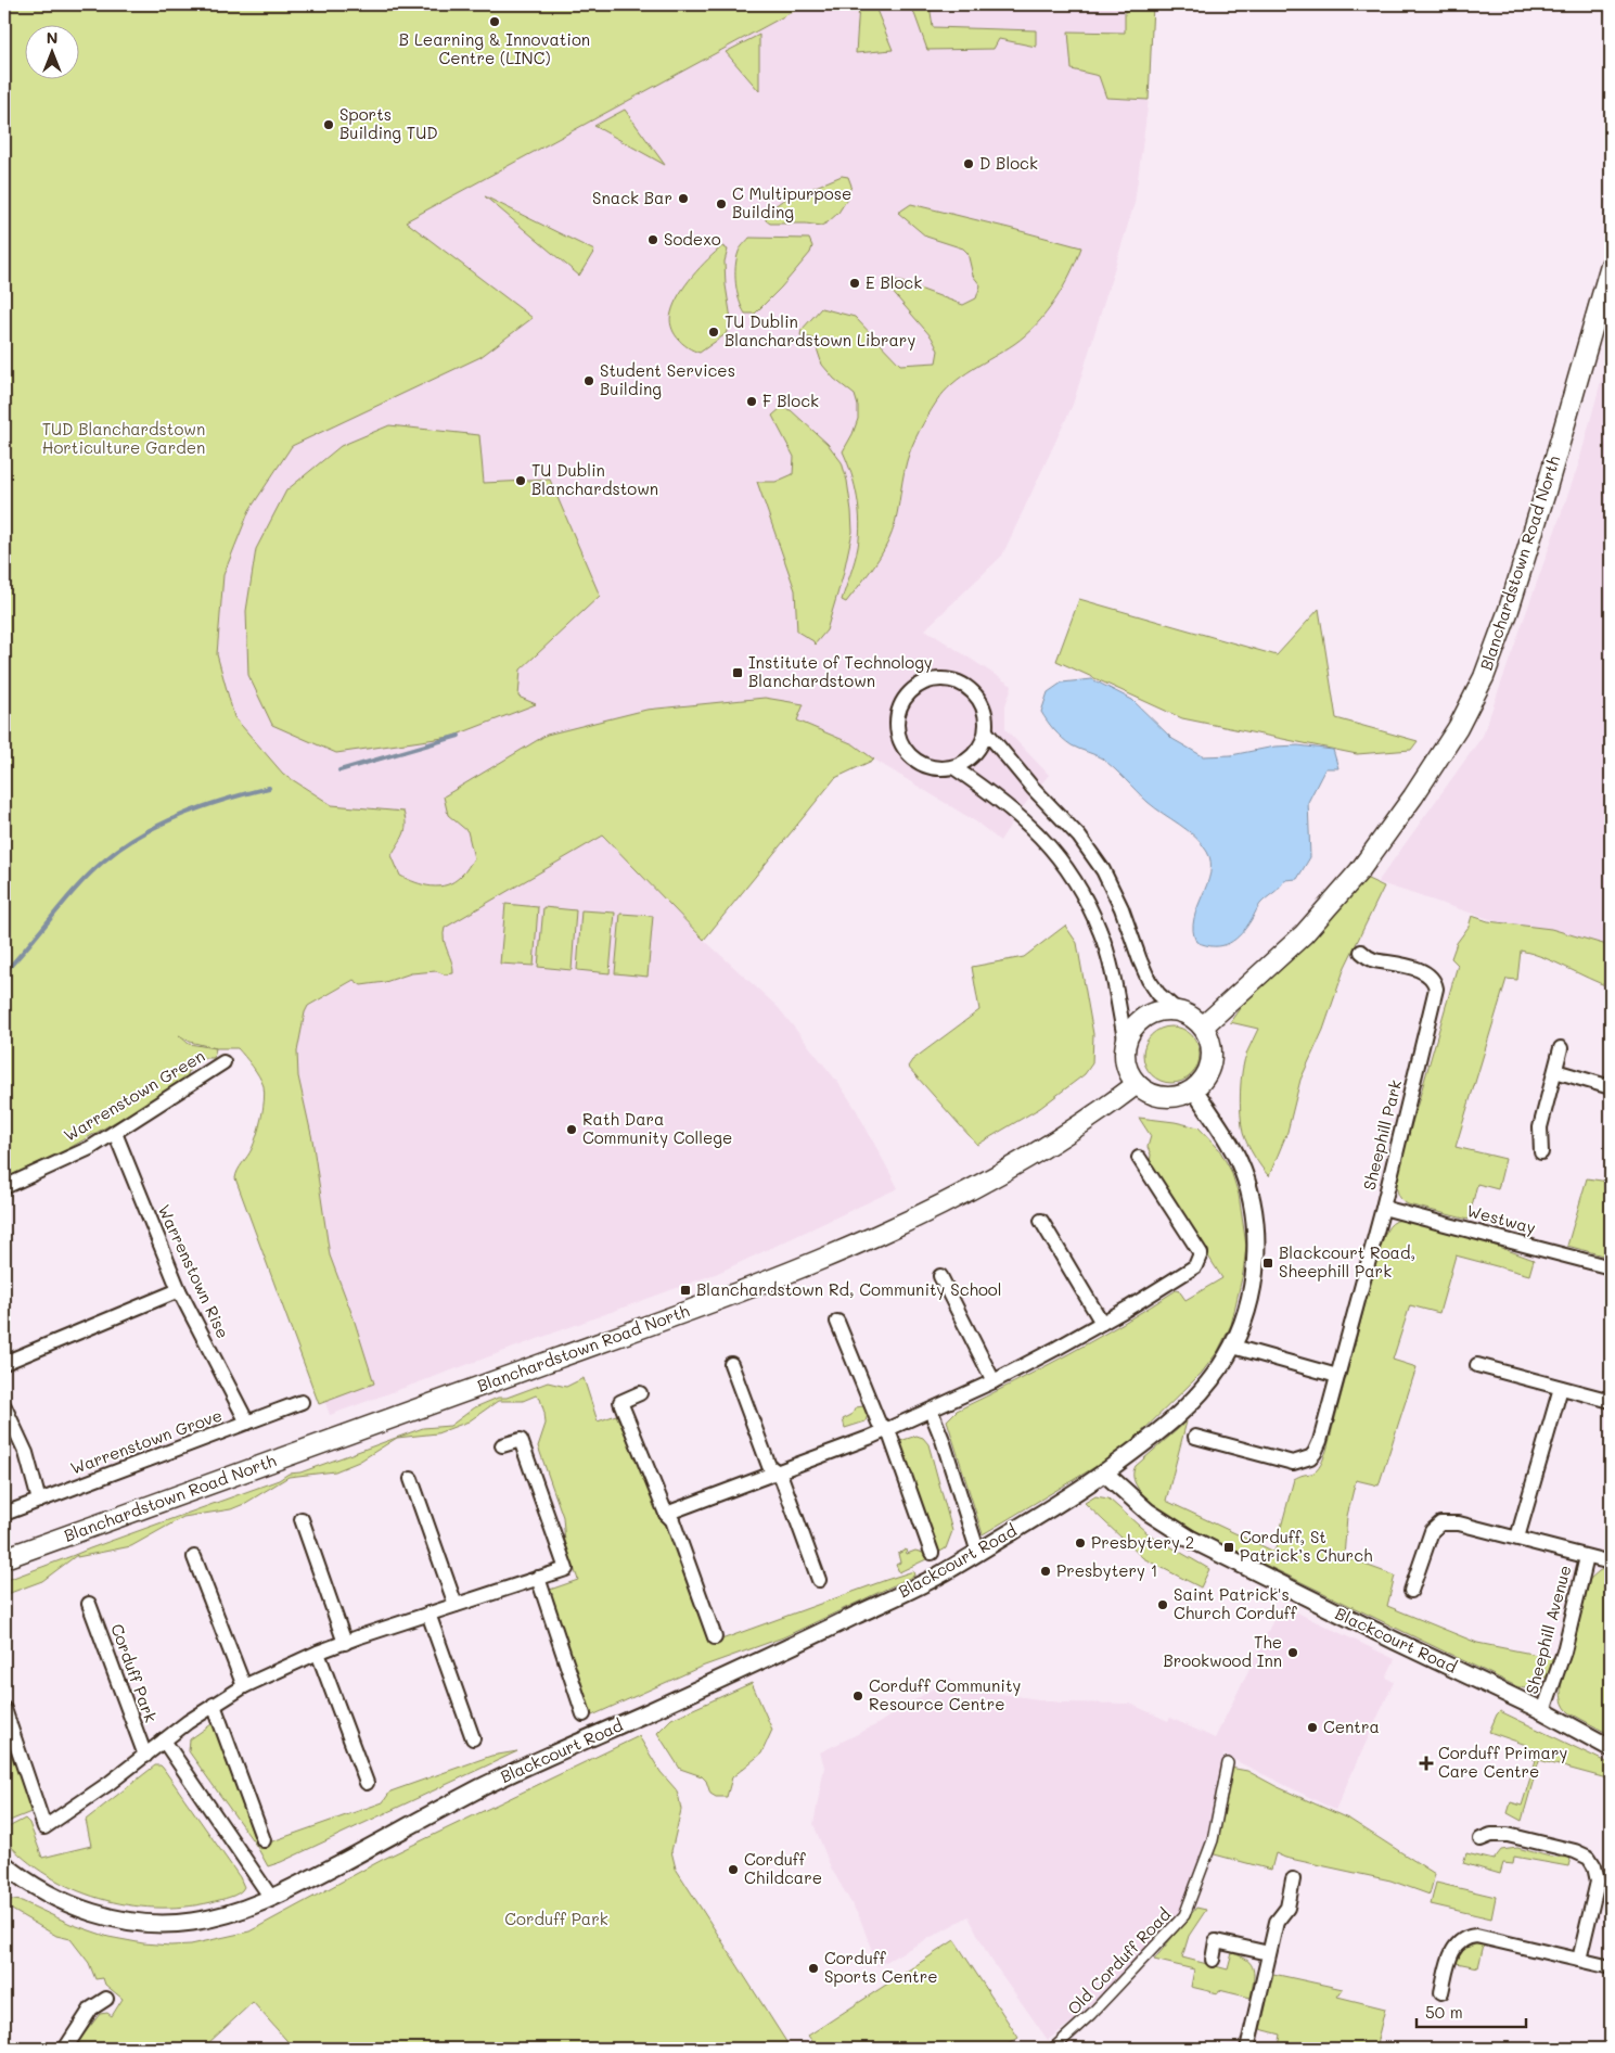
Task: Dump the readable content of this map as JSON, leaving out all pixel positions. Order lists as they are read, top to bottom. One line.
{"streets":{"main road":["Blanchardstown Road North"],"street":["Warrenstown Green","Sheephill Park","Westway","Warrenstown Rise","Warrenstown Grove","Blackcourt Road","Sheephill Avenue","Corduff Park","Old Corduff Road"]},"crossings":[["Blanchardstown Road North","Blackcourt Road"],["Warrenstown Green","Warrenstown Rise"],["Sheephill Park","Westway"],["Warrenstown Rise","Warrenstown Grove"],["Blackcourt Road","Sheephill Avenue"],["Blackcourt Road","Corduff Park"]],"parks":["TUD Blanchardstown Horticulture Garden","Corduff Park"],"places":{"other":["B Learning & Innovation Centre (LINC)","Sports Building TUD","D Block","Snack Bar","C Multipurpose Building","Sodexo","E Block","TU Dublin Blanchardstown Library","Student Services Building","F Block","TU Dublin Blanchardstown","Rath Dara Community College","Presbytery 2","Presbytery 1","Saint Patrick's Church Corduff","The Brookwood Inn","Corduff Community Resource Centre","Centra","Corduff Childcare","Corduff Sports Centre"],"transit":["Institute of Technology Blanchardstown","Blackcourt Road, Sheephill Park","Blanchardstown Rd, Community School","Corduff, St Patrick’s Church"],"health":["Corduff Primary Care Centre"]},"scale_bar":"50 m","north":"top"}
